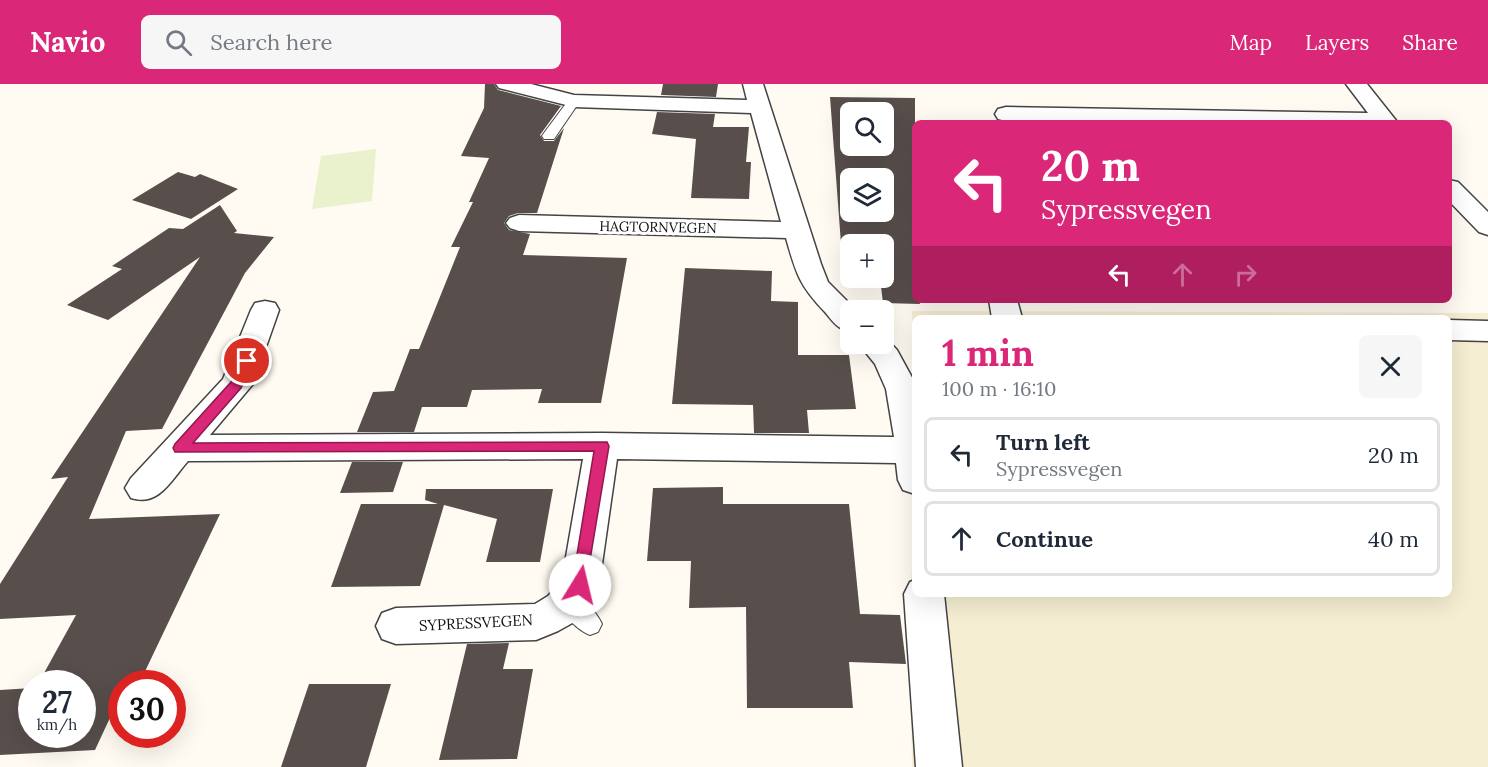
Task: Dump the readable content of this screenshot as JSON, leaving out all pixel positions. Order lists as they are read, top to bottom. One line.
{"streets":{"street":["HAGTORNVEGEN","SYPRESSVEGEN"]},"page":{"header":"Navio","search":"Search here","nav":["Map","Layers","Share"],"map_buttons":["+","−"],"turn":["20 m","Sypressvegen"],"heading":["1 min","100 m · 16:10"],"list":[{"name":"Turn left","note":"Sypressvegen","value":"20 m"},{"name":"Continue","value":"40 m"}],"speed":"27 km/h","limit":"30"}}
